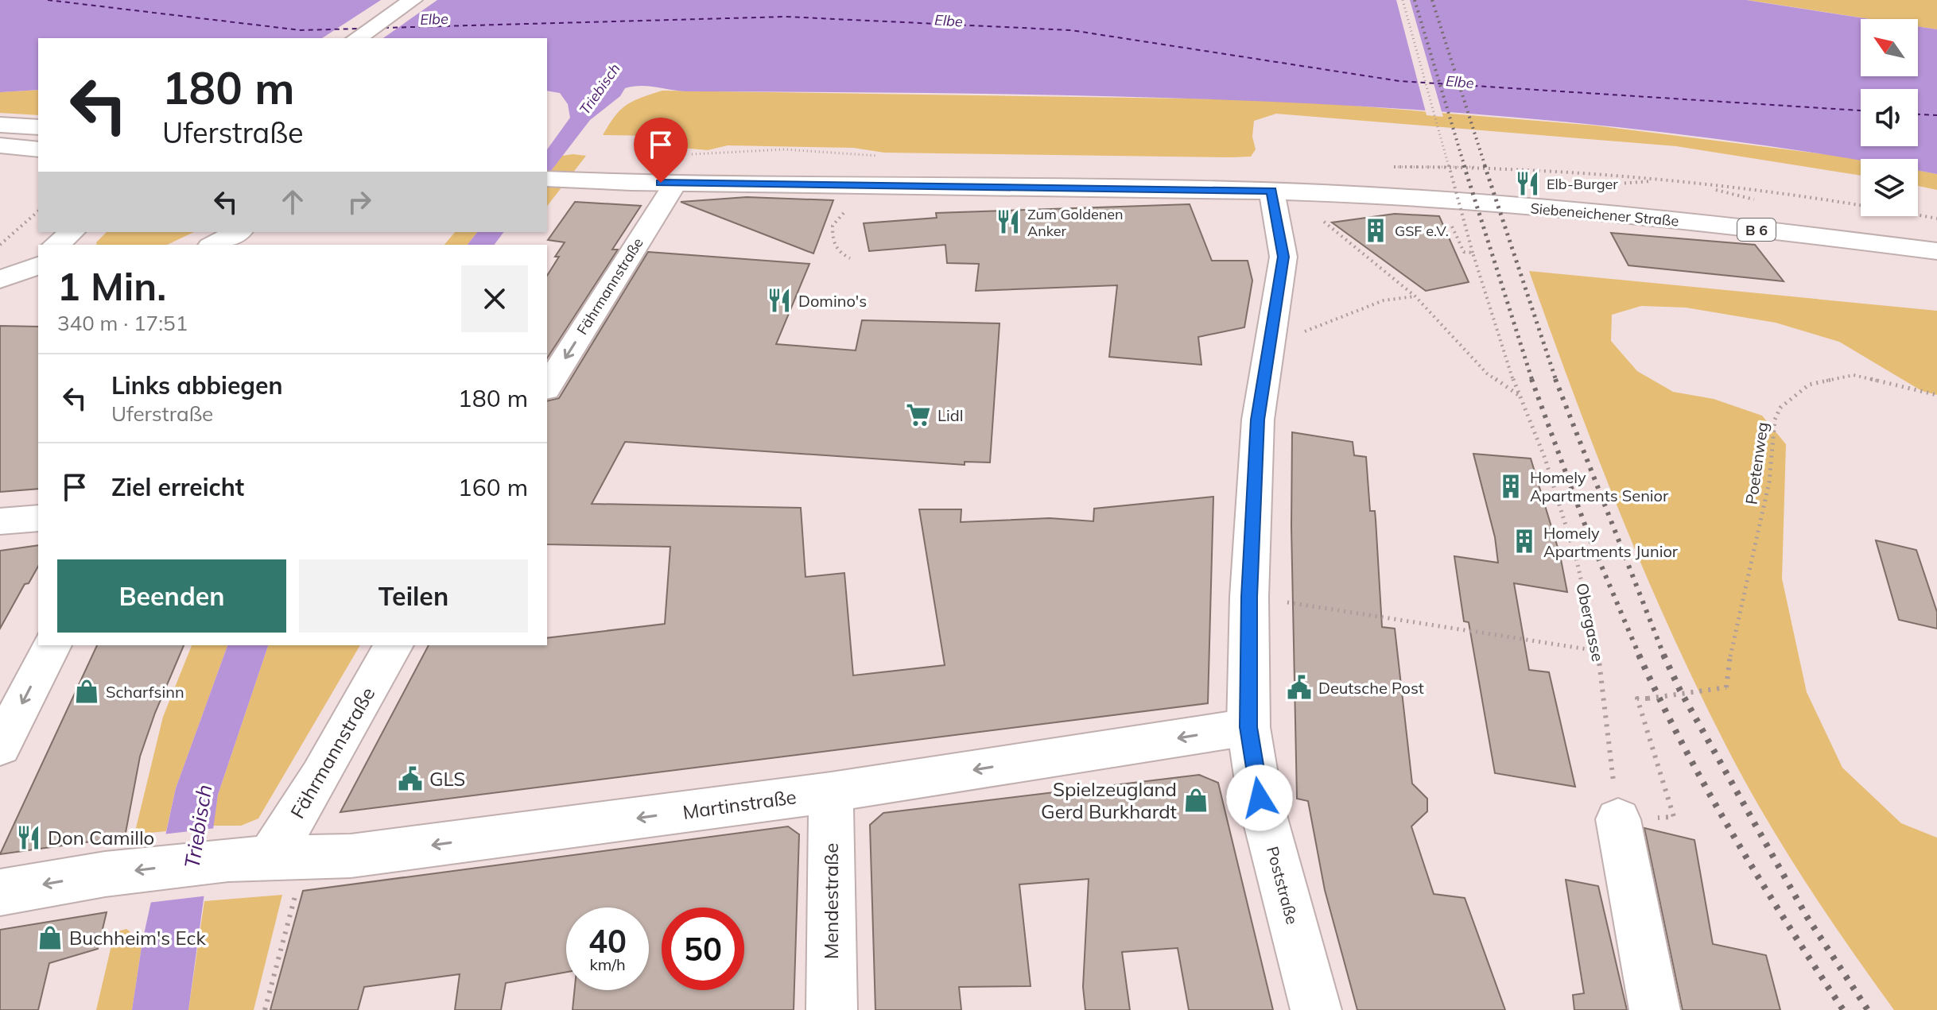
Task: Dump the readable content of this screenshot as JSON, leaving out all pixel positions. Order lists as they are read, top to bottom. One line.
{"streets":{"main road":["Siebeneichener Straße","B 6","Fährmannstraße","Martinstraße","Poststraße","Mendestraße"],"path":["Poetenweg","Obergasse"]},"crossings":[["Siebeneichener Straße","B 6"],["Siebeneichener Straße","Poststraße"],["B 6","Fährmannstraße"],["B 6","Poststraße"],["Fährmannstraße","Martinstraße"],["Martinstraße","Poststraße"],["Martinstraße","Mendestraße"]],"one_way":["Fährmannstraße","Martinstraße"],"water":["Elbe","Triebisch"],"places":{"restaurant":["Elb-Burger","Zum Goldenen Anker","Domino's","Don Camillo"],"building":["GSF e.V.","Homely Apartments Senior","Homely Apartments Junior"],"supermarket":["Lidl"],"public building":["Deutsche Post","GLS"],"shop":["Scharfsinn","Spielzeugland Gerd Burkhardt","Buchheim's Eck"]},"north":"top left","page":{"turn":["180 m","Uferstraße"],"heading":["1 Min.","340 m · 17:51"],"list":[{"name":"Links abbiegen","note":"Uferstraße","value":"180 m"},{"name":"Ziel erreicht","value":"160 m"}],"buttons":["Beenden","Teilen"],"speed":"40 km/h","limit":"50"}}
